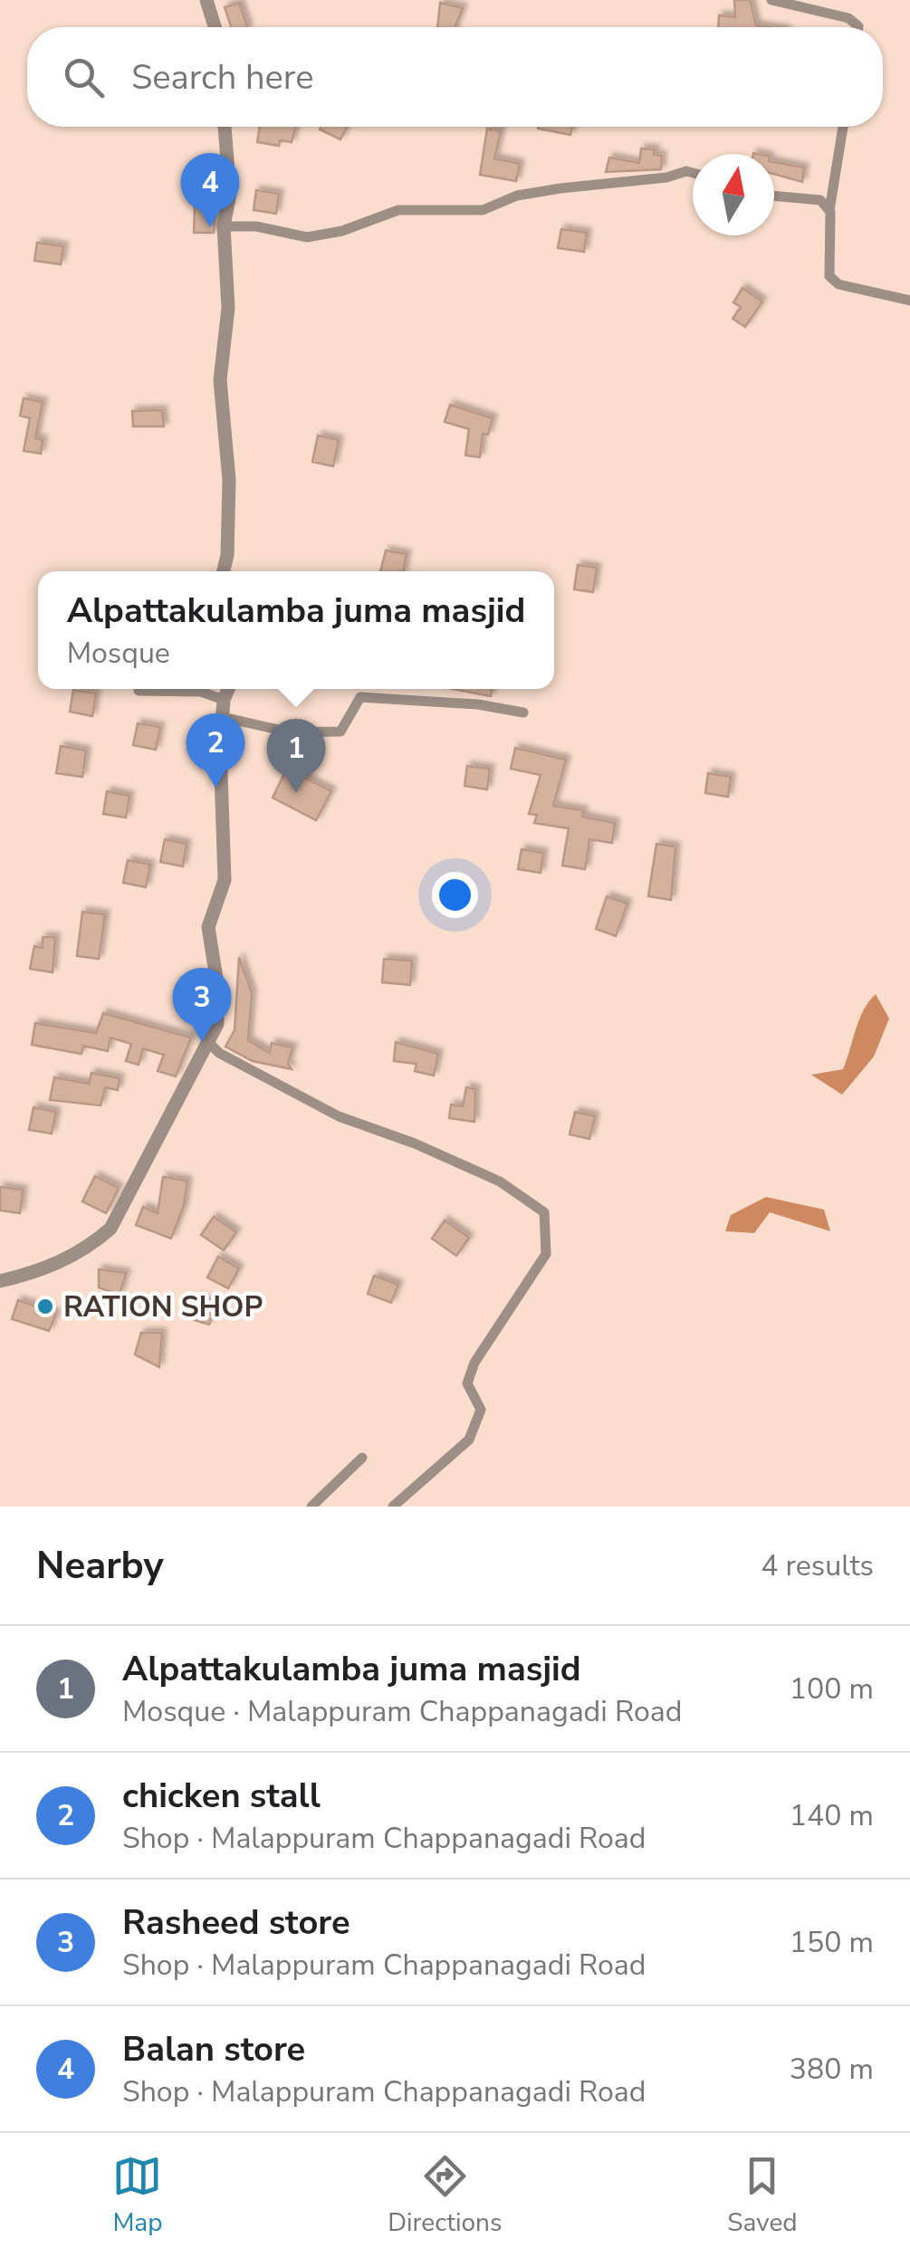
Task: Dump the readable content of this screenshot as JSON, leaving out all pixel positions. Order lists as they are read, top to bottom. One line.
{"places":["RATION SHOP"],"north":"top","page":{"search":"Search here","pins":["4","2","1","3"],"popup":["Alpattakulamba juma masjid","Mosque"],"heading":["Nearby","4 results"],"list":[{"mark":"1","name":"Alpattakulamba juma masjid","note":"Mosque · Malappuram Chappanagadi Road","value":"100 m"},{"mark":"2","name":"chicken stall","note":"Shop · Malappuram Chappanagadi Road","value":"140 m"},{"mark":"3","name":"Rasheed store","note":"Shop · Malappuram Chappanagadi Road","value":"150 m"},{"mark":"4","name":"Balan store","note":"Shop · Malappuram Chappanagadi Road","value":"380 m"}],"nav":["Map","Directions","Saved"]}}
